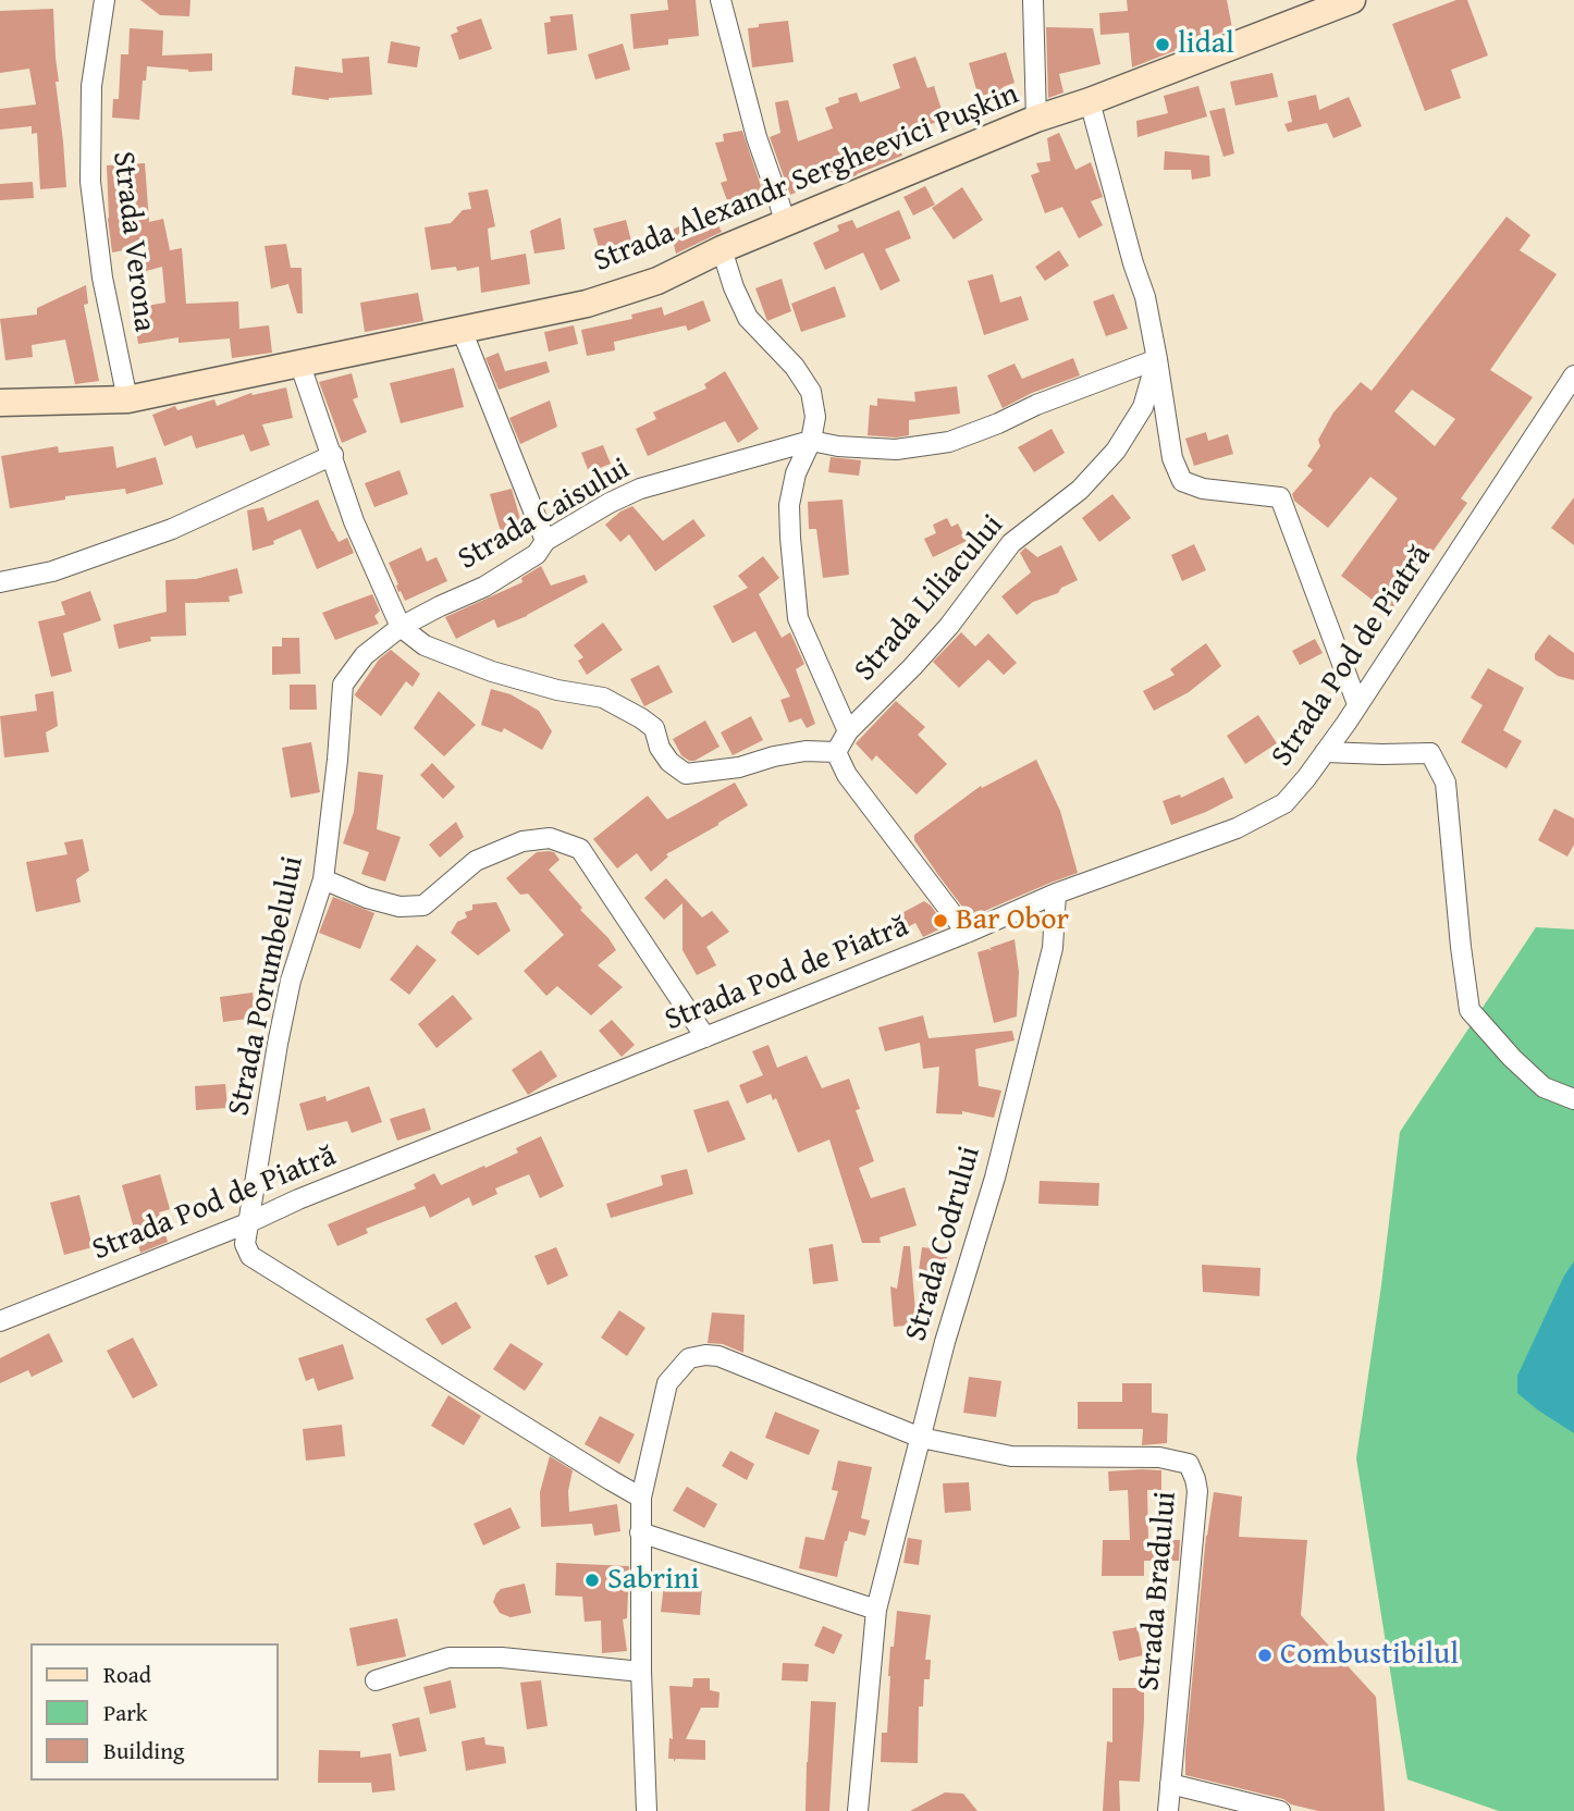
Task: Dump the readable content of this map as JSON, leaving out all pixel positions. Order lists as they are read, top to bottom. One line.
{"streets":{"street":["Strada Alexandr Sergheevici Pușkin","Strada Verona","Strada Caisului","Strada Liliacului","Strada Pod de Piatră","Strada Porumbelului","Strada Codrului","Strada Bradului"]},"crossings":[["Strada Alexandr Sergheevici Pușkin","Strada Verona"],["Strada Alexandr Sergheevici Pușkin","Strada Liliacului"],["Strada Caisului","Strada Liliacului"],["Strada Caisului","Strada Porumbelului"],["Strada Liliacului","Strada Pod de Piatră"],["Strada Pod de Piatră","Strada Porumbelului"],["Strada Pod de Piatră","Strada Codrului"],["Strada Codrului","Strada Bradului"]],"places":["lidal","Bar Obor","Sabrini","Combustibilul"],"legend":["Road","Park","Building"]}
